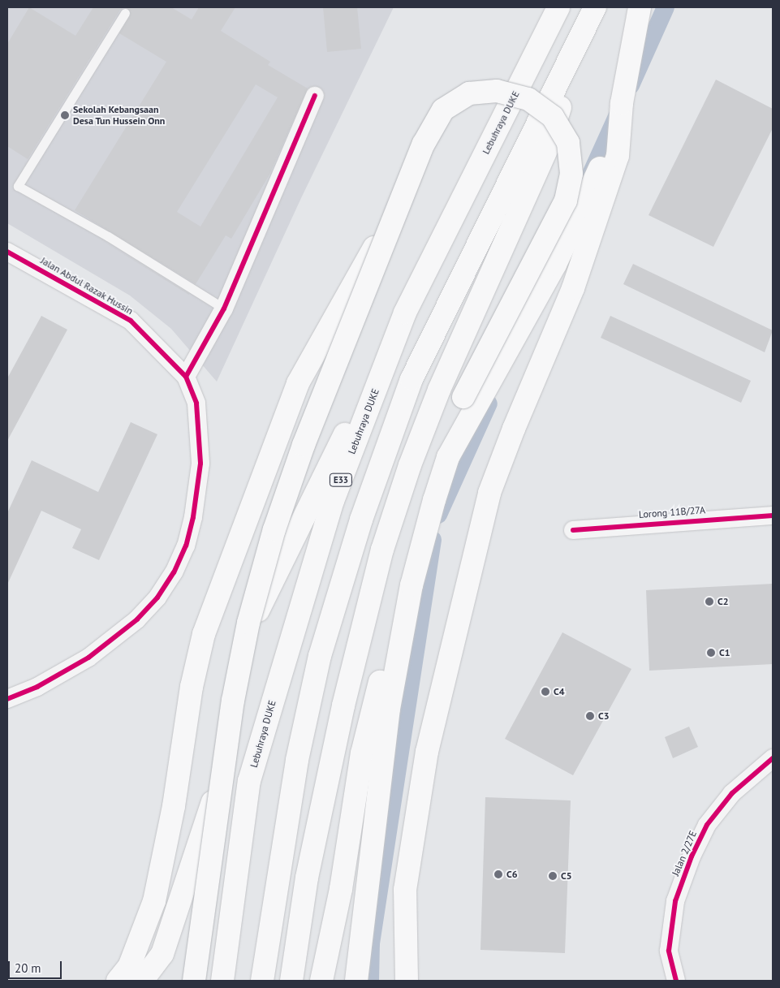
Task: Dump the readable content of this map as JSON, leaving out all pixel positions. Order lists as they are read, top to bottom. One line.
{"streets":{"highway":["Lebuhraya DUKE","E33"],"street":["Jalan Abdul Razak Hussin","Lorong 11B/27A","Jalan 2/27E"]},"places":["Sekolah Kebangsaan Desa Tun Hussein Onn","C2","C1","C4","C3","C6","C5"],"scale_bar":"20 m"}
